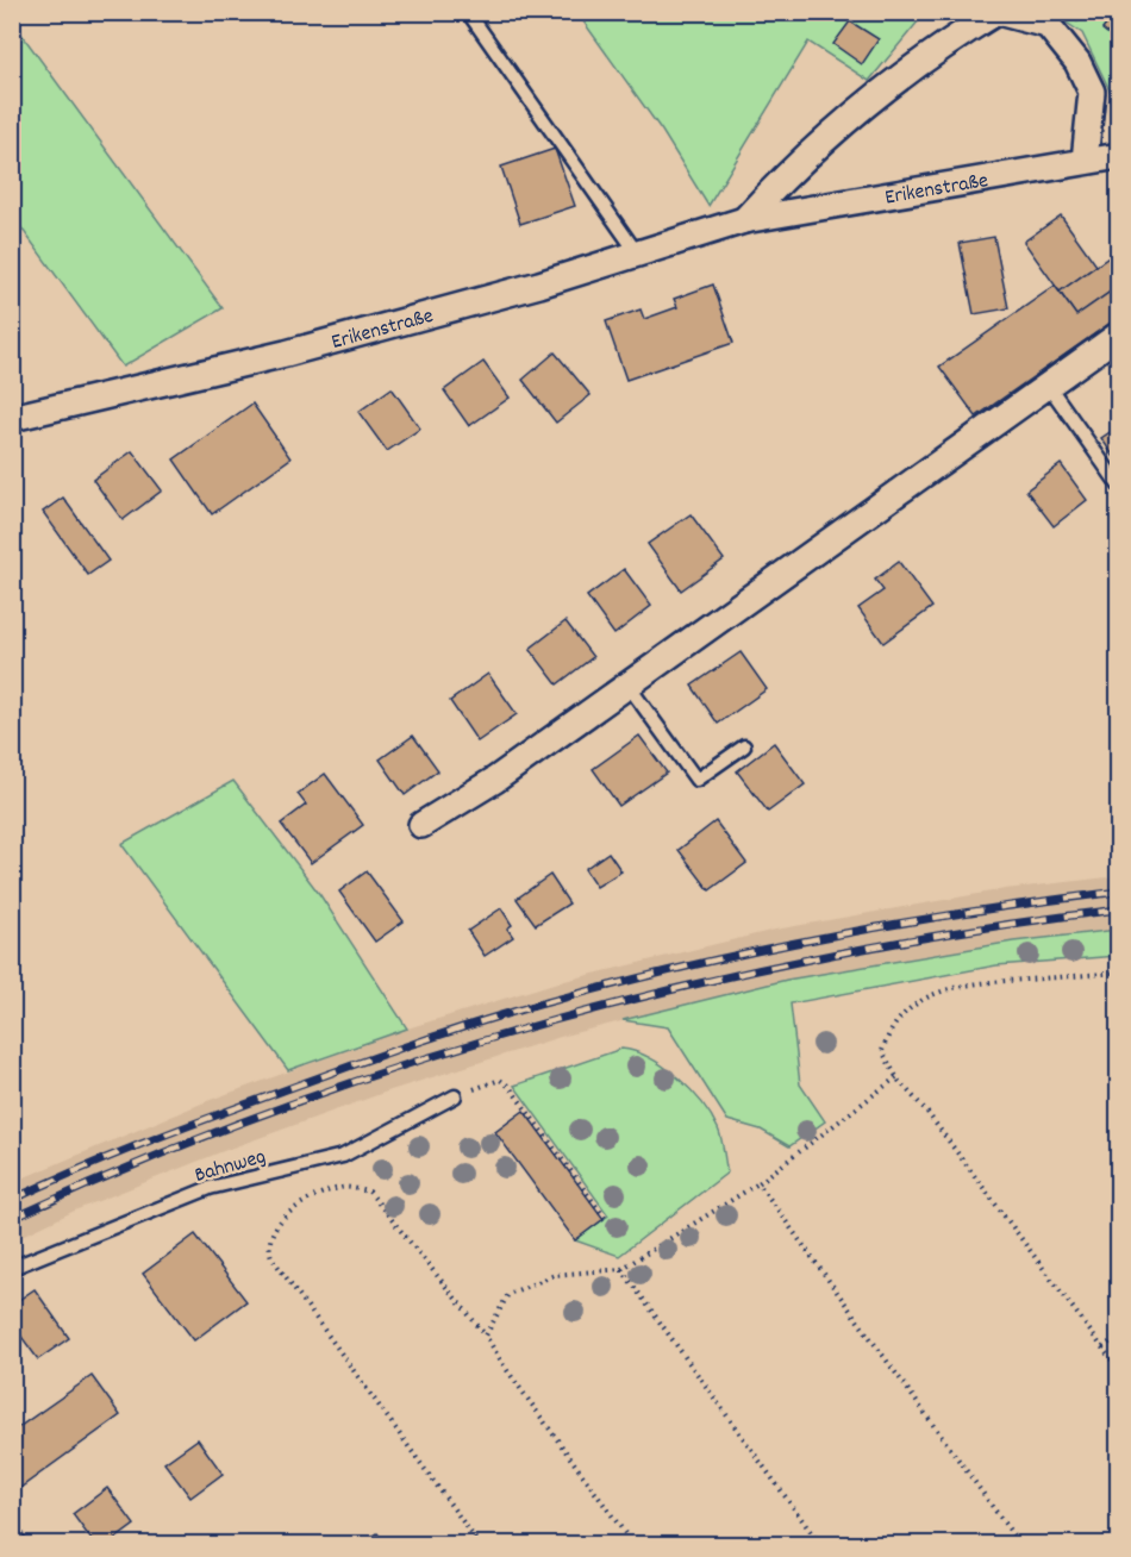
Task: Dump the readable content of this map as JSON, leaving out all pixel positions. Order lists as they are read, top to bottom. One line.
{"streets":{"street":["Erikenstraße"],"lane":["Bahnweg"]}}
